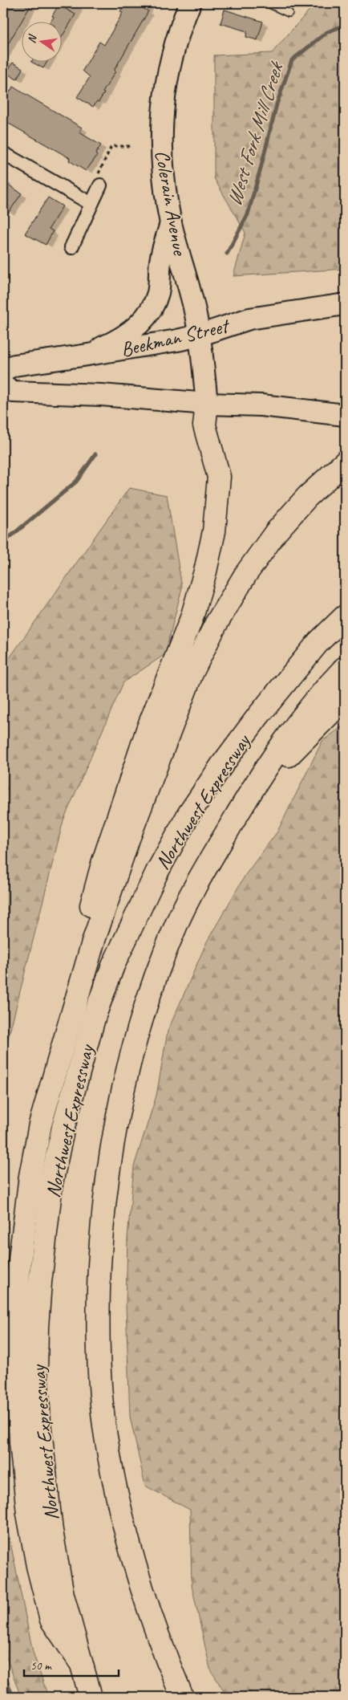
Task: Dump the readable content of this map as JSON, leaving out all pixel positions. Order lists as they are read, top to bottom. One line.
{"streets":{"highway":["Northwest Expressway"],"main road":["Colerain Avenue","Beekman Street"]},"crossings":[["Colerain Avenue","Beekman Street"]],"water":["West Fork Mill Creek"],"scale_bar":"50 m","north":"left"}
